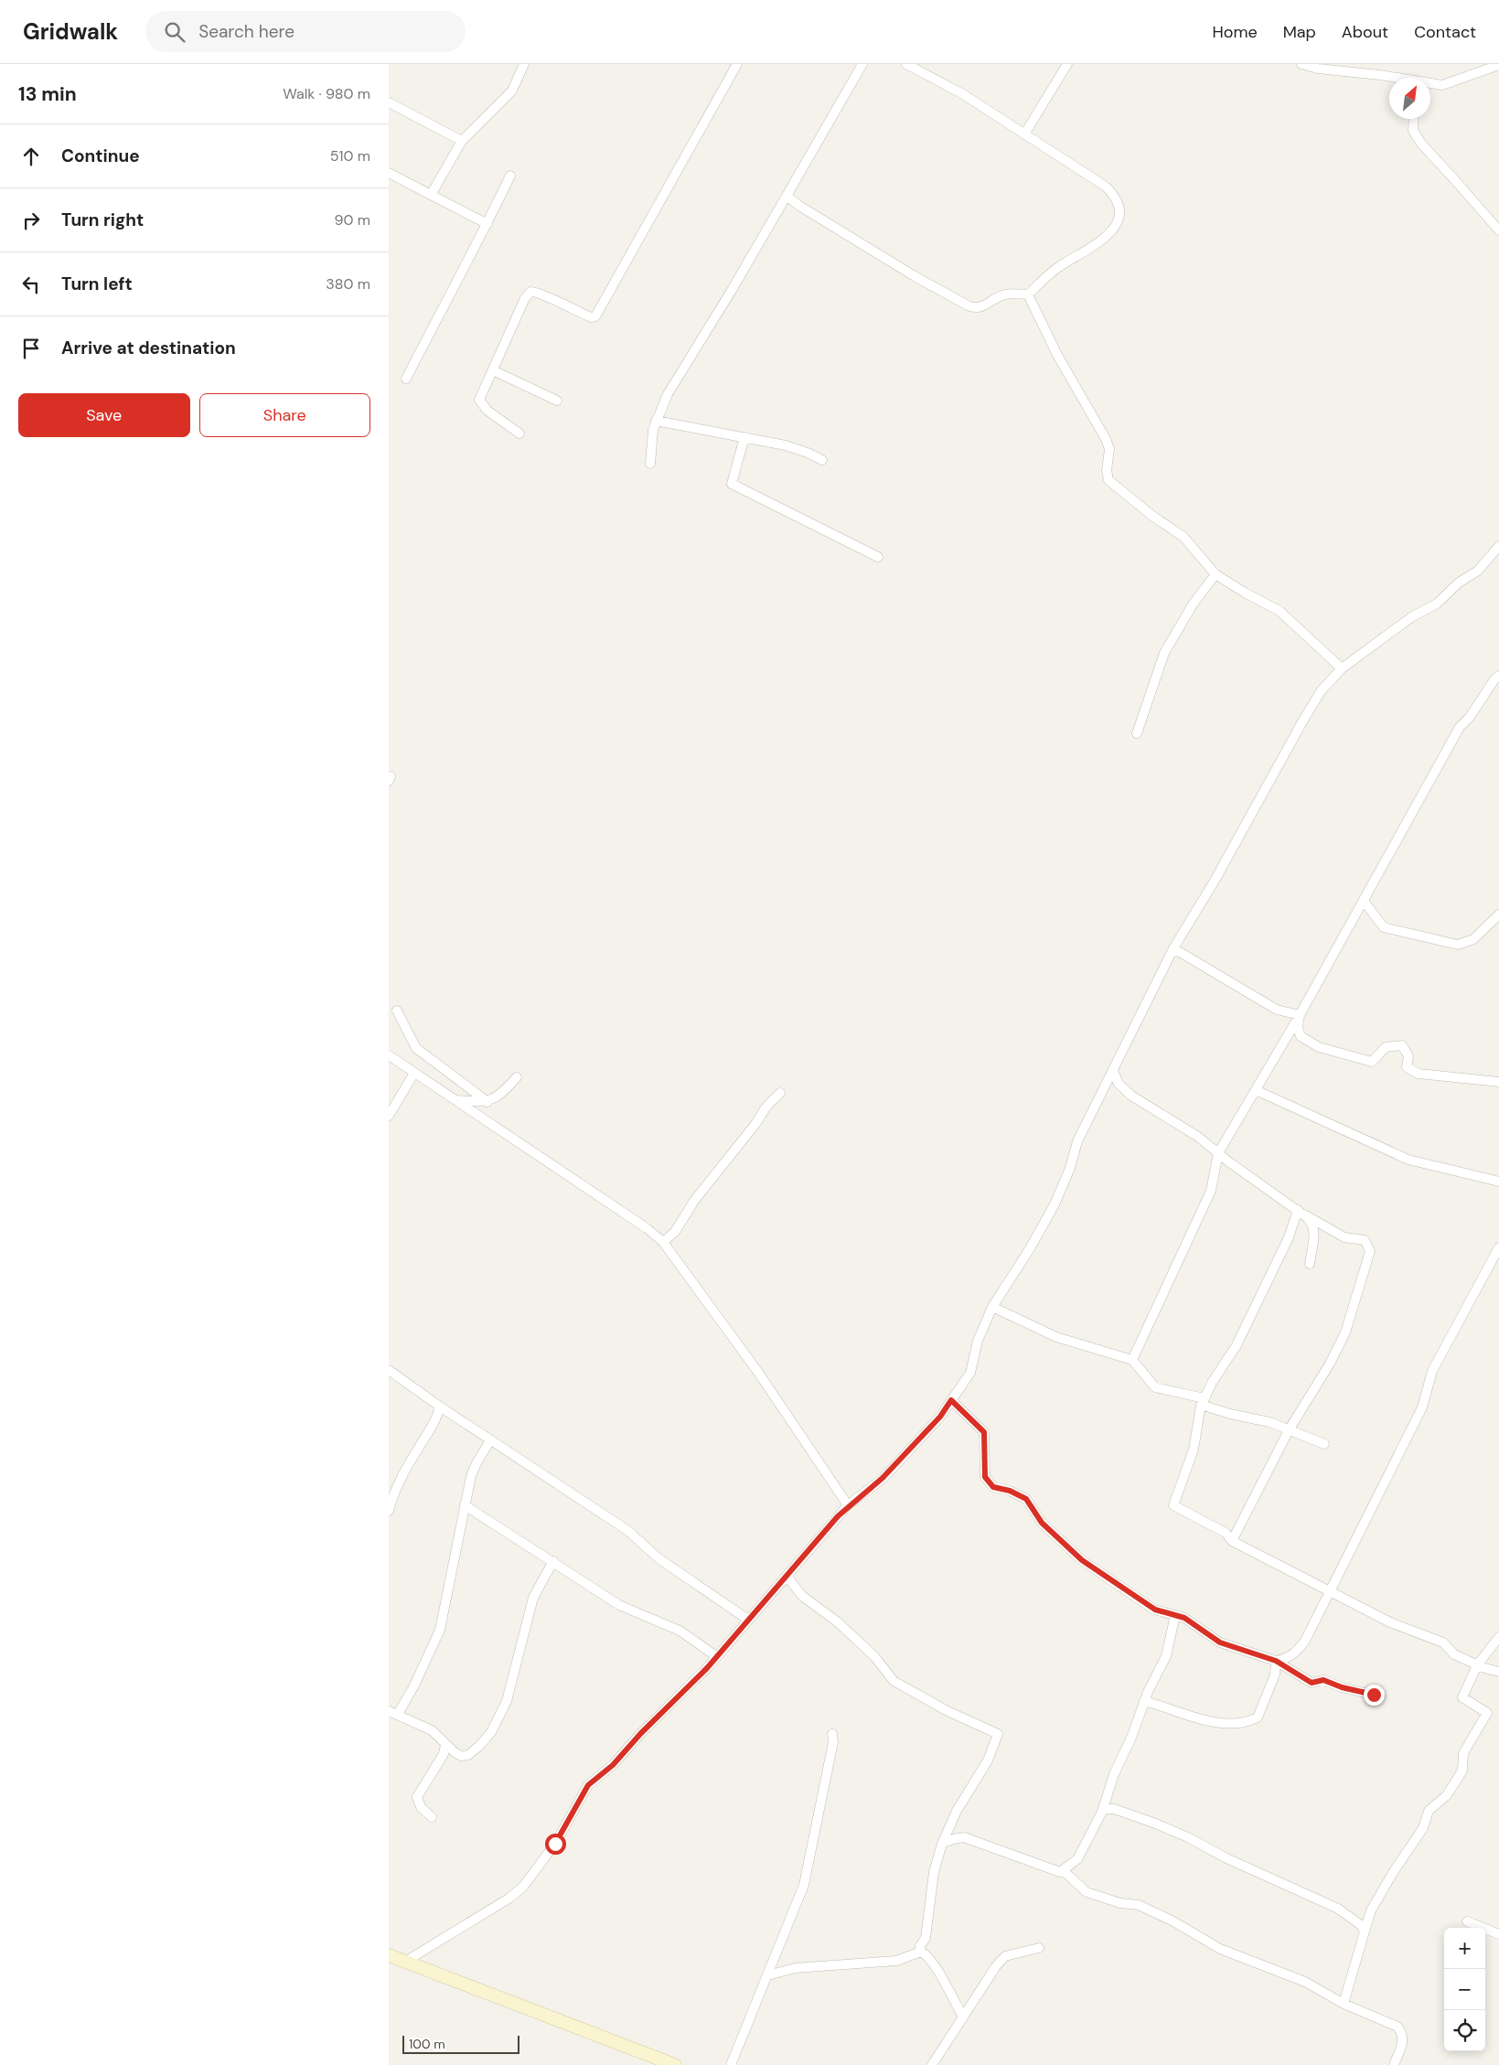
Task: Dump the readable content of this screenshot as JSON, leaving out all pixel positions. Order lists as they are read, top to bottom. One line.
{"scale_bar":"100 m","north":"top right","page":{"header":"Gridwalk","search":"Search here","nav":["Home","Map","About","Contact"],"heading":["13 min","Walk · 980 m"],"list":[["Continue","510 m"],["Turn right","90 m"],["Turn left","380 m"],"Arrive at destination"],"buttons":["Save","Share"],"map_buttons":["+","−"],"scale":"100 m"}}
